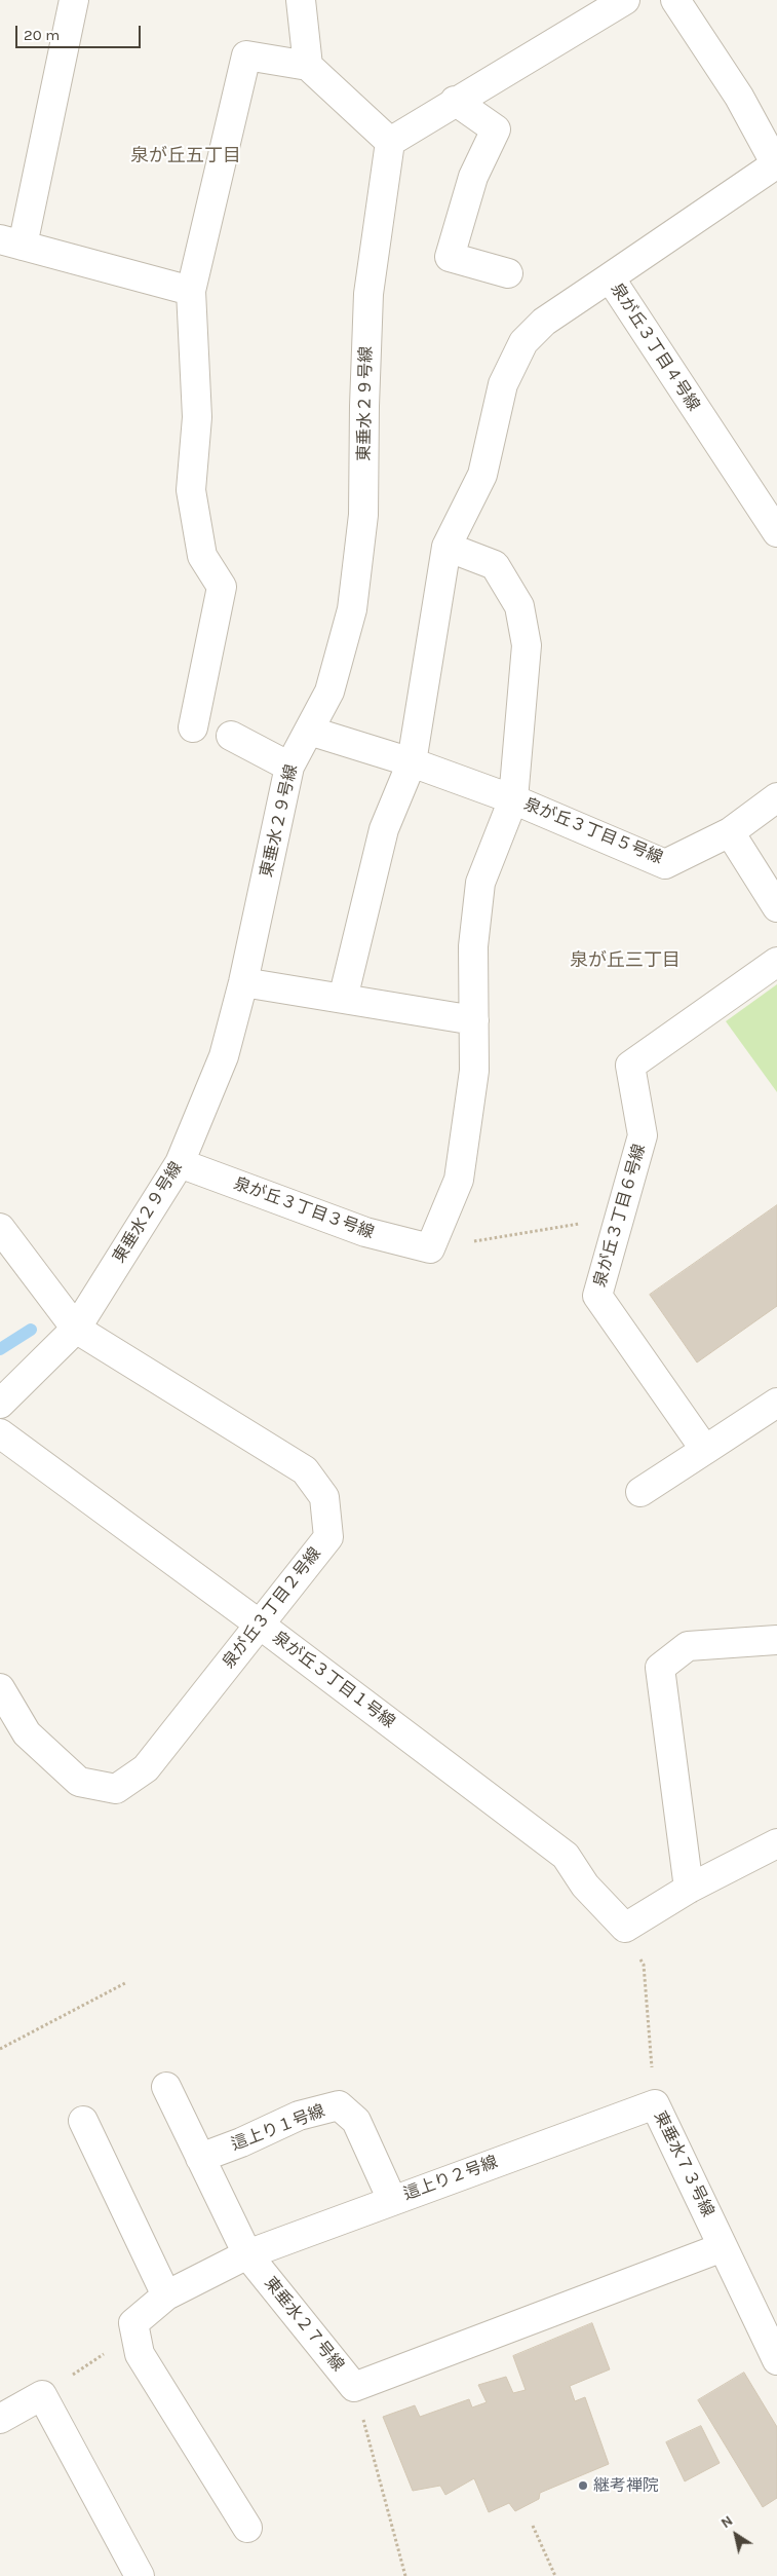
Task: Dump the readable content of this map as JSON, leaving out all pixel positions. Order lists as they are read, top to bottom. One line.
{"streets":{"street":["泉が丘３丁目４号線","東垂水２９号線","泉が丘３丁目５号線","泉が丘３丁目３号線","泉が丘３丁目６号線","泉が丘３丁目２号線","泉が丘３丁目１号線","這上り１号線","東垂水７３号線","這上り２号線","東垂水２７号線"]},"crossings":[["東垂水２９号線","泉が丘３丁目５号線"],["東垂水２９号線","泉が丘３丁目３号線"],["東垂水２９号線","泉が丘３丁目２号線"],["泉が丘３丁目２号線","泉が丘３丁目１号線"],["泉が丘３丁目１号線","東垂水７３号線"],["這上り１号線","這上り２号線"],["這上り１号線","東垂水２７号線"],["東垂水７３号線","這上り２号線"],["這上り２号線","東垂水２７号線"]],"districts":["泉が丘五丁目","泉が丘三丁目"],"places":["継考禅院"],"scale_bar":"20 m","north":"top left"}
